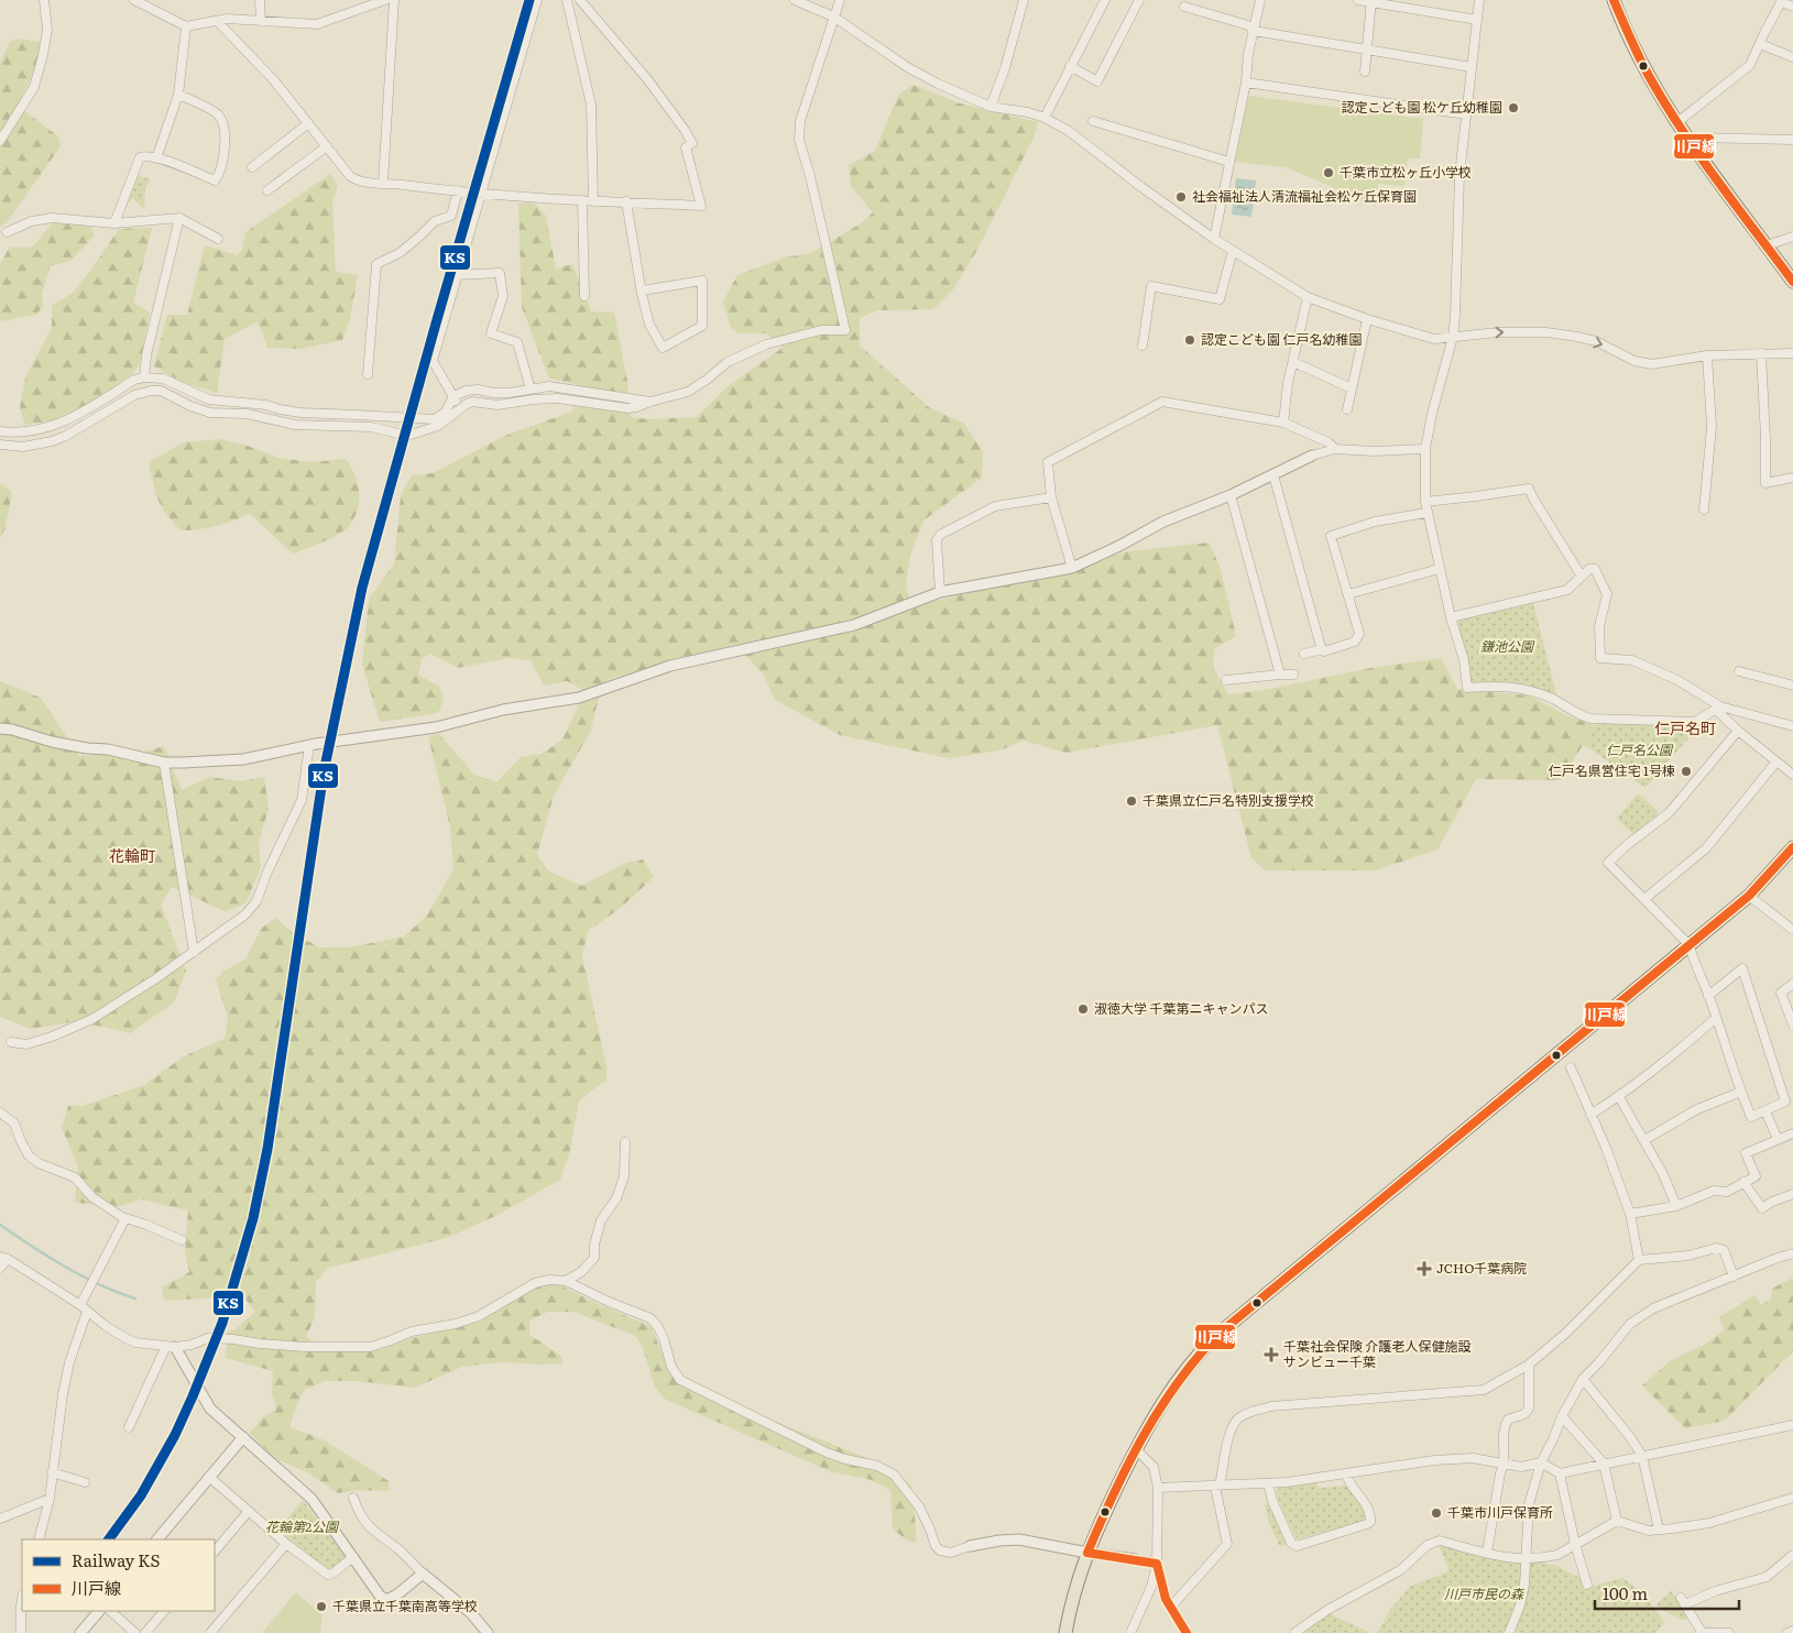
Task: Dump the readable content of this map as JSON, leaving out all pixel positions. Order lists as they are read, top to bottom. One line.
{"districts":["仁戸名町","花輪町"],"parks":["鎌池公園","仁戸名公園","花輪第2公園","川戸市民の森"],"places":{"other":["認定こども園 松ケ丘幼稚園","千葉市立松ヶ丘小学校","社会福祉法人清流福祉会松ケ丘保育園","認定こども園 仁戸名幼稚園","仁戸名県営住宅 1号棟","千葉県立仁戸名特別支援学校","淑徳大学 千葉第ニキャンパス","千葉市川戸保育所","千葉県立千葉南高等学校"],"health":["JCHO千葉病院","千葉社会保険 介護老人保健施設 サンビュー千葉"]},"lines":["rail line KS","transit line 川戸線"],"legend":["Railway KS","川戸線"],"scale_bar":"100 m"}
